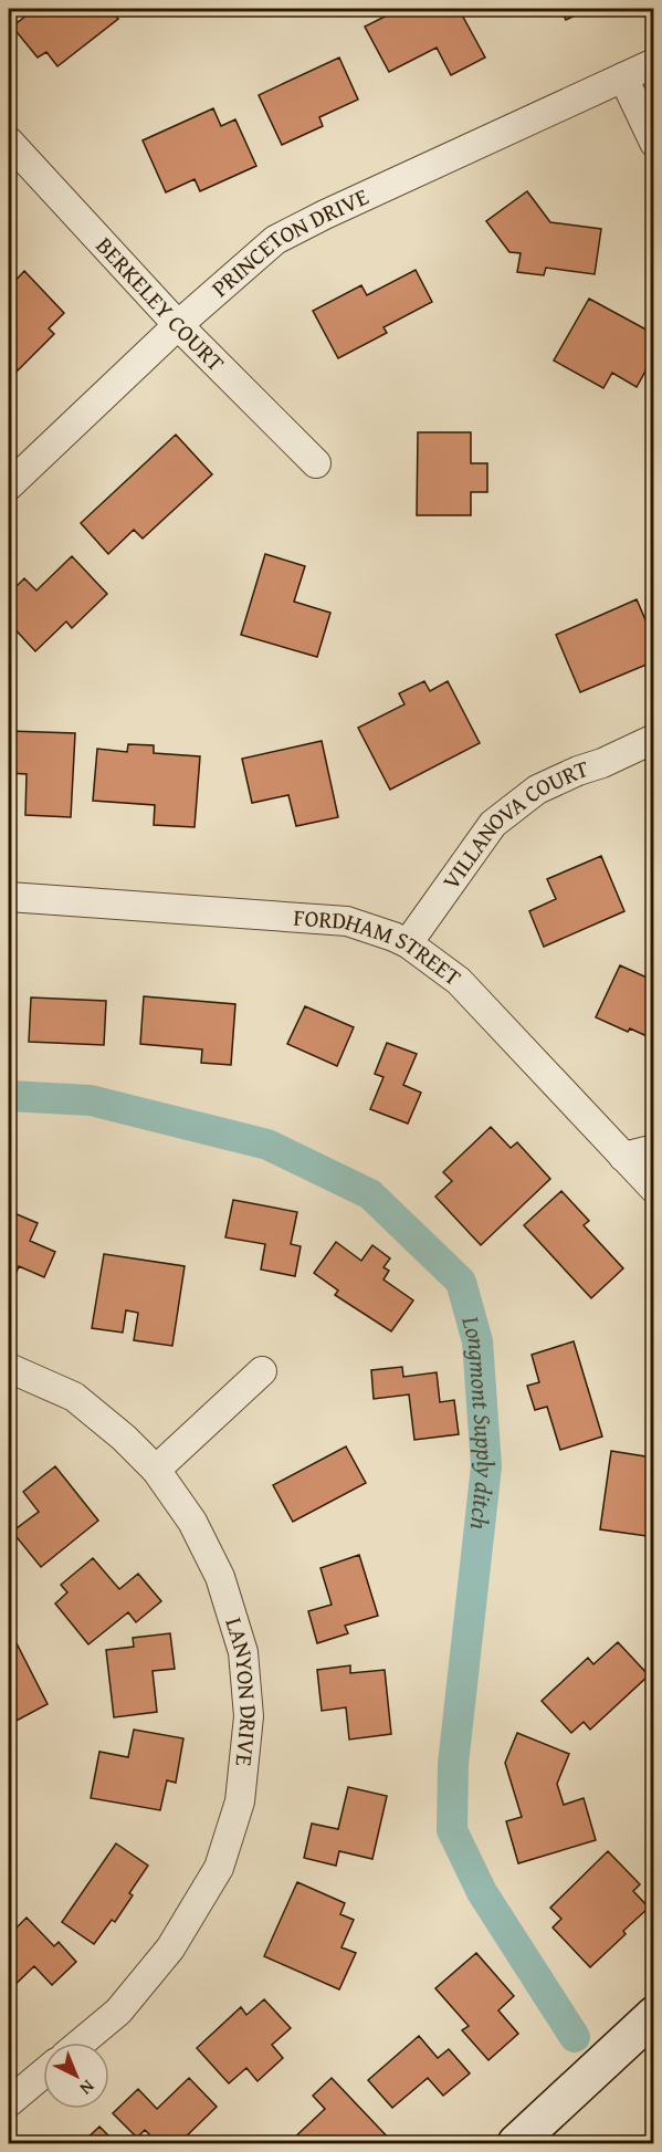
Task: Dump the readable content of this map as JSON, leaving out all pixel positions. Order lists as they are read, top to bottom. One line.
{"streets":{"street":["PRINCETON DRIVE","BERKELEY COURT","VILLANOVA COURT","FORDHAM STREET","LANYON DRIVE"]},"crossings":[["PRINCETON DRIVE","BERKELEY COURT"],["VILLANOVA COURT","FORDHAM STREET"]],"water":["Longmont Supply ditch"],"north":"bottom right"}
